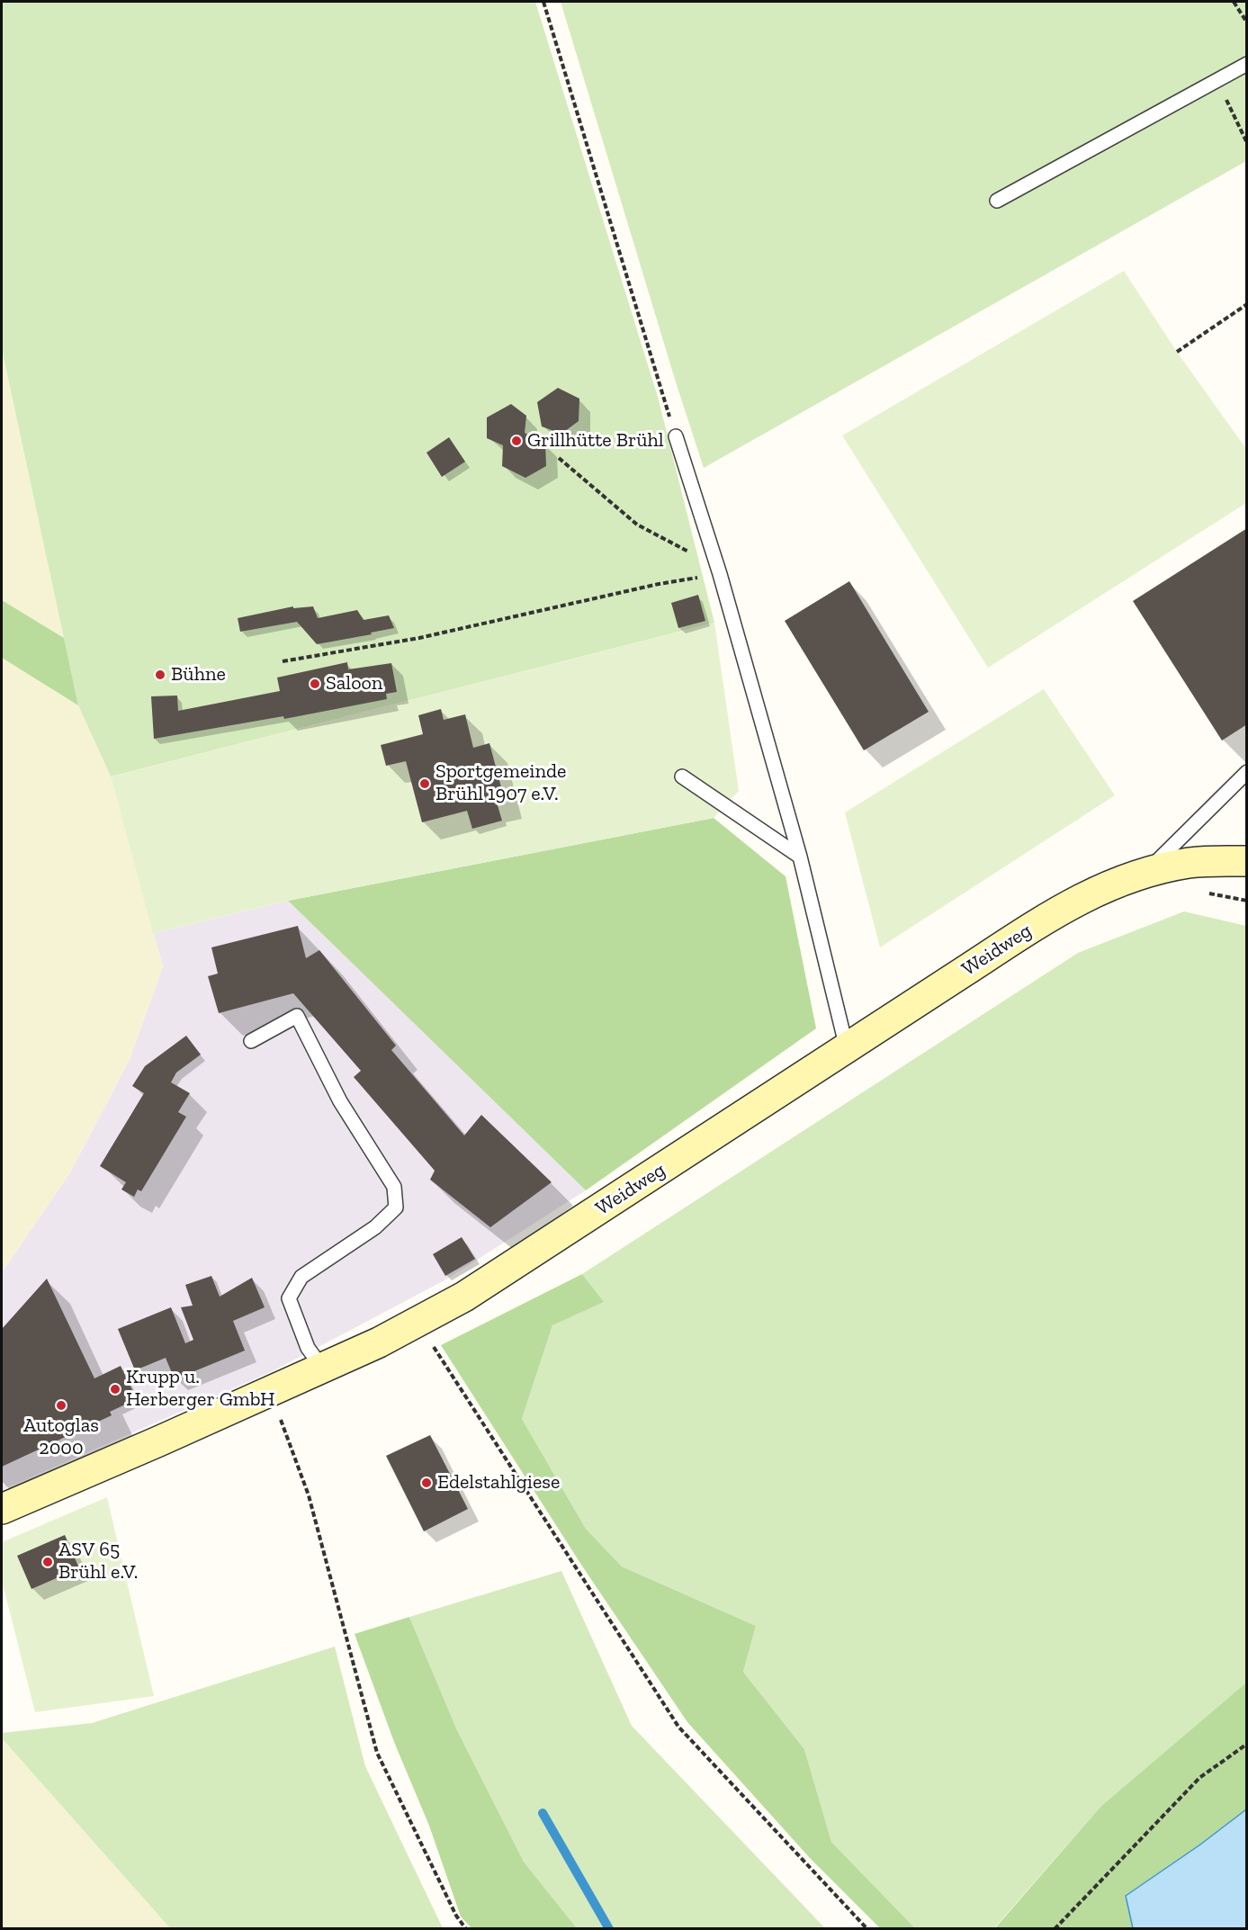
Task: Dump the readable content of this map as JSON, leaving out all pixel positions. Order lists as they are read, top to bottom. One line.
{"streets":{"main road":["Weidweg"]},"places":["Grillhütte Brühl","Bühne","Saloon","Sportgemeinde Brühl 1907 e.V.","Krupp u. Herberger GmbH","Autoglas 2000","Edelstahlgiese","ASV 65 Brühl e.V."]}
